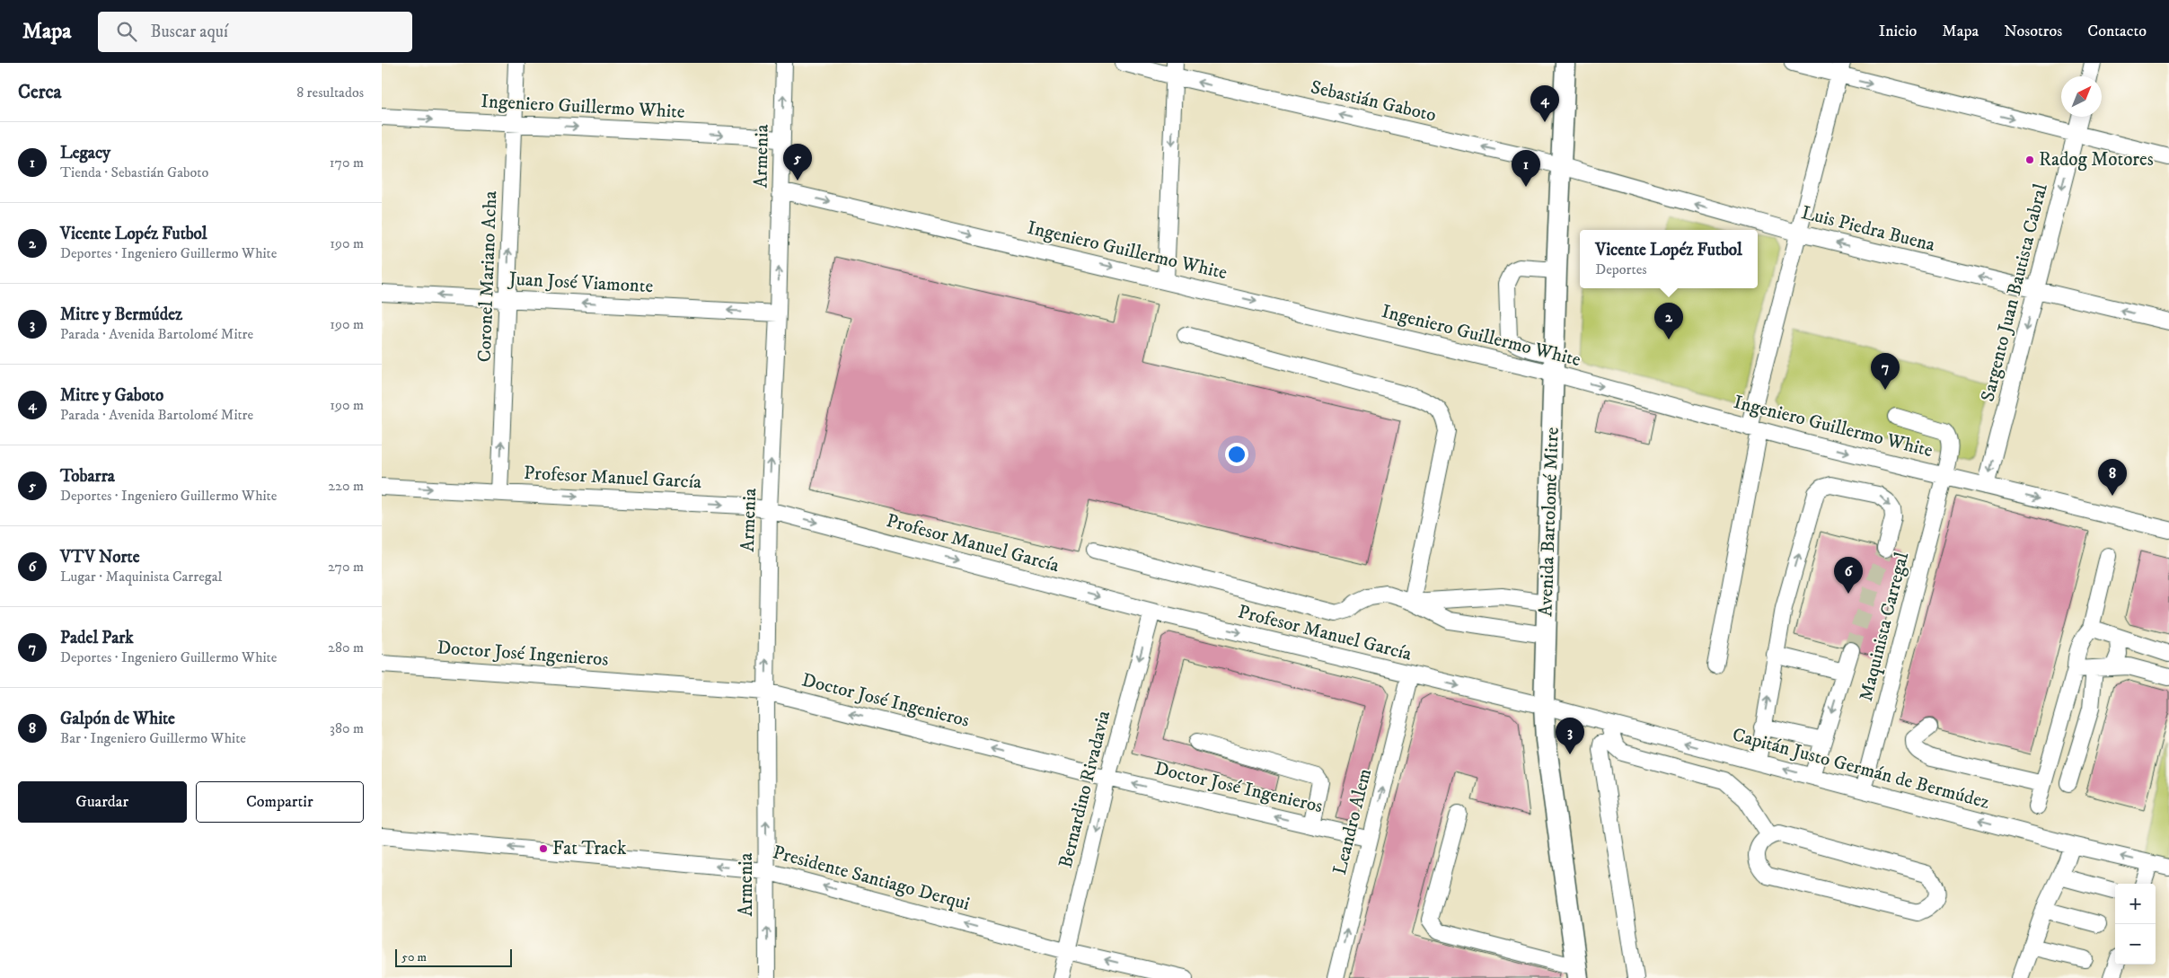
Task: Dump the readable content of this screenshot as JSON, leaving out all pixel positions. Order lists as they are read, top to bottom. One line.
{"streets":{"main road":["Avenida Bartolomé Mitre"],"street":["Sebastián Gaboto","Ingeniero Guillermo White","Armenia","Luis Piedra Buena","Coronel Mariano Acha","Juan José Viamonte","Sargento Juan Bautista Cabral","Profesor Manuel García","Maquinista Carregal","Doctor José Ingenieros","Capitán Justo Germán de Bermúdez","Bernardino Rivadavia","Leandro Alem","Presidente Santiago Derqui"]},"crossings":[["Sebastián Gaboto","Luis Piedra Buena"],["Sebastián Gaboto","Avenida Bartolomé Mitre"],["Ingeniero Guillermo White","Armenia"],["Ingeniero Guillermo White","Coronel Mariano Acha"],["Ingeniero Guillermo White","Sargento Juan Bautista Cabral"],["Ingeniero Guillermo White","Avenida Bartolomé Mitre"],["Ingeniero Guillermo White","Maquinista Carregal"],["Armenia","Juan José Viamonte"],["Armenia","Profesor Manuel García"],["Armenia","Doctor José Ingenieros"],["Armenia","Presidente Santiago Derqui"],["Luis Piedra Buena","Sargento Juan Bautista Cabral"],["Luis Piedra Buena","Avenida Bartolomé Mitre"],["Coronel Mariano Acha","Juan José Viamonte"],["Coronel Mariano Acha","Profesor Manuel García"],["Profesor Manuel García","Avenida Bartolomé Mitre"],["Profesor Manuel García","Capitán Justo Germán de Bermúdez"],["Profesor Manuel García","Bernardino Rivadavia"],["Profesor Manuel García","Leandro Alem"],["Avenida Bartolomé Mitre","Capitán Justo Germán de Bermúdez"],["Maquinista Carregal","Capitán Justo Germán de Bermúdez"],["Doctor José Ingenieros","Bernardino Rivadavia"],["Doctor José Ingenieros","Leandro Alem"],["Bernardino Rivadavia","Presidente Santiago Derqui"]],"one_way":["Sebastián Gaboto","Ingeniero Guillermo White","Armenia","Luis Piedra Buena","Coronel Mariano Acha","Juan José Viamonte","Sargento Juan Bautista Cabral","Doctor José Ingenieros","Bernardino Rivadavia","Leandro Alem","Presidente Santiago Derqui"],"places":["Radog Motores","Fat Track"],"scale_bar":"50 m","north":"top right","page":{"header":"Mapa","search":"Buscar aquí","nav":["Inicio","Mapa","Nosotros","Contacto"],"heading":["Cerca","8 resultados"],"pins":["4","5","1","2","7","8","6","3"],"list":[{"mark":"1","name":"Legacy","note":"Tienda · Sebastián Gaboto","value":"170 m"},{"mark":"2","name":"Vicente Lopéz Futbol","note":"Deportes · Ingeniero Guillermo White","value":"190 m"},{"mark":"3","name":"Mitre y Bermúdez","note":"Parada · Avenida Bartolomé Mitre","value":"190 m"},{"mark":"4","name":"Mitre y Gaboto","note":"Parada · Avenida Bartolomé Mitre","value":"190 m"},{"mark":"5","name":"Tobarra","note":"Deportes · Ingeniero Guillermo White","value":"220 m"},{"mark":"6","name":"VTV Norte","note":"Lugar · Maquinista Carregal","value":"270 m"},{"mark":"7","name":"Padel Park","note":"Deportes · Ingeniero Guillermo White","value":"280 m"},{"mark":"8","name":"Galpón de White","note":"Bar · Ingeniero Guillermo White","value":"380 m"}],"popup":["Vicente Lopéz Futbol","Deportes"],"buttons":["Guardar","Compartir"],"map_buttons":["+","−"],"scale":"50 m"}}
